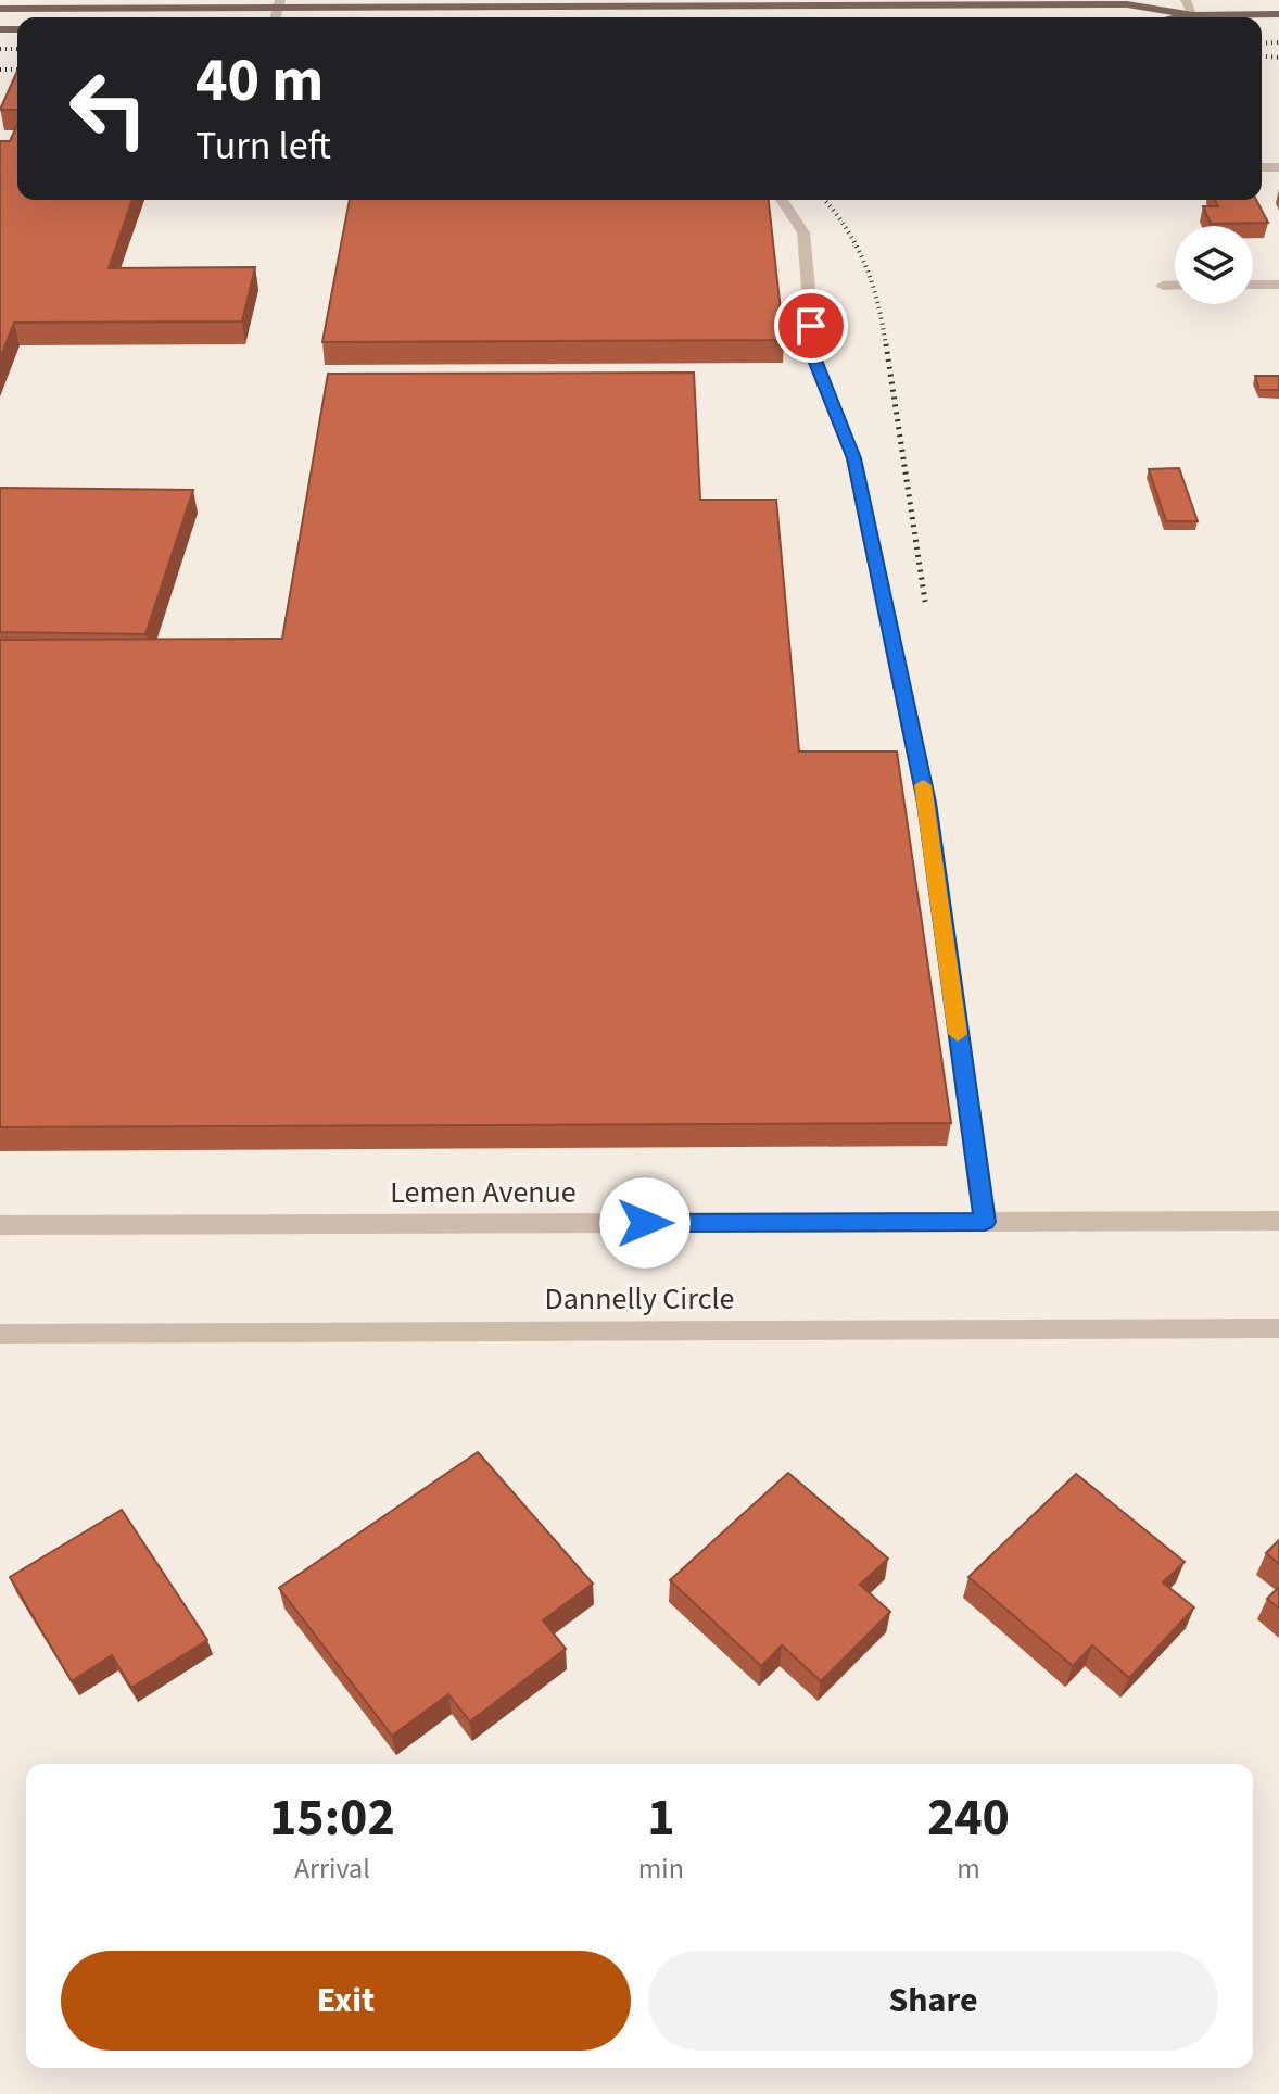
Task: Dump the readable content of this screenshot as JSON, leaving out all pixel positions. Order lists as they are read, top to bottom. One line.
{"streets":{"street":["Lemen Avenue","Dannelly Circle"]},"page":{"turn":["40 m","Turn left"],"eta":["15:02","Arrival","1","min","240","m"],"buttons":["Exit","Share"]}}
